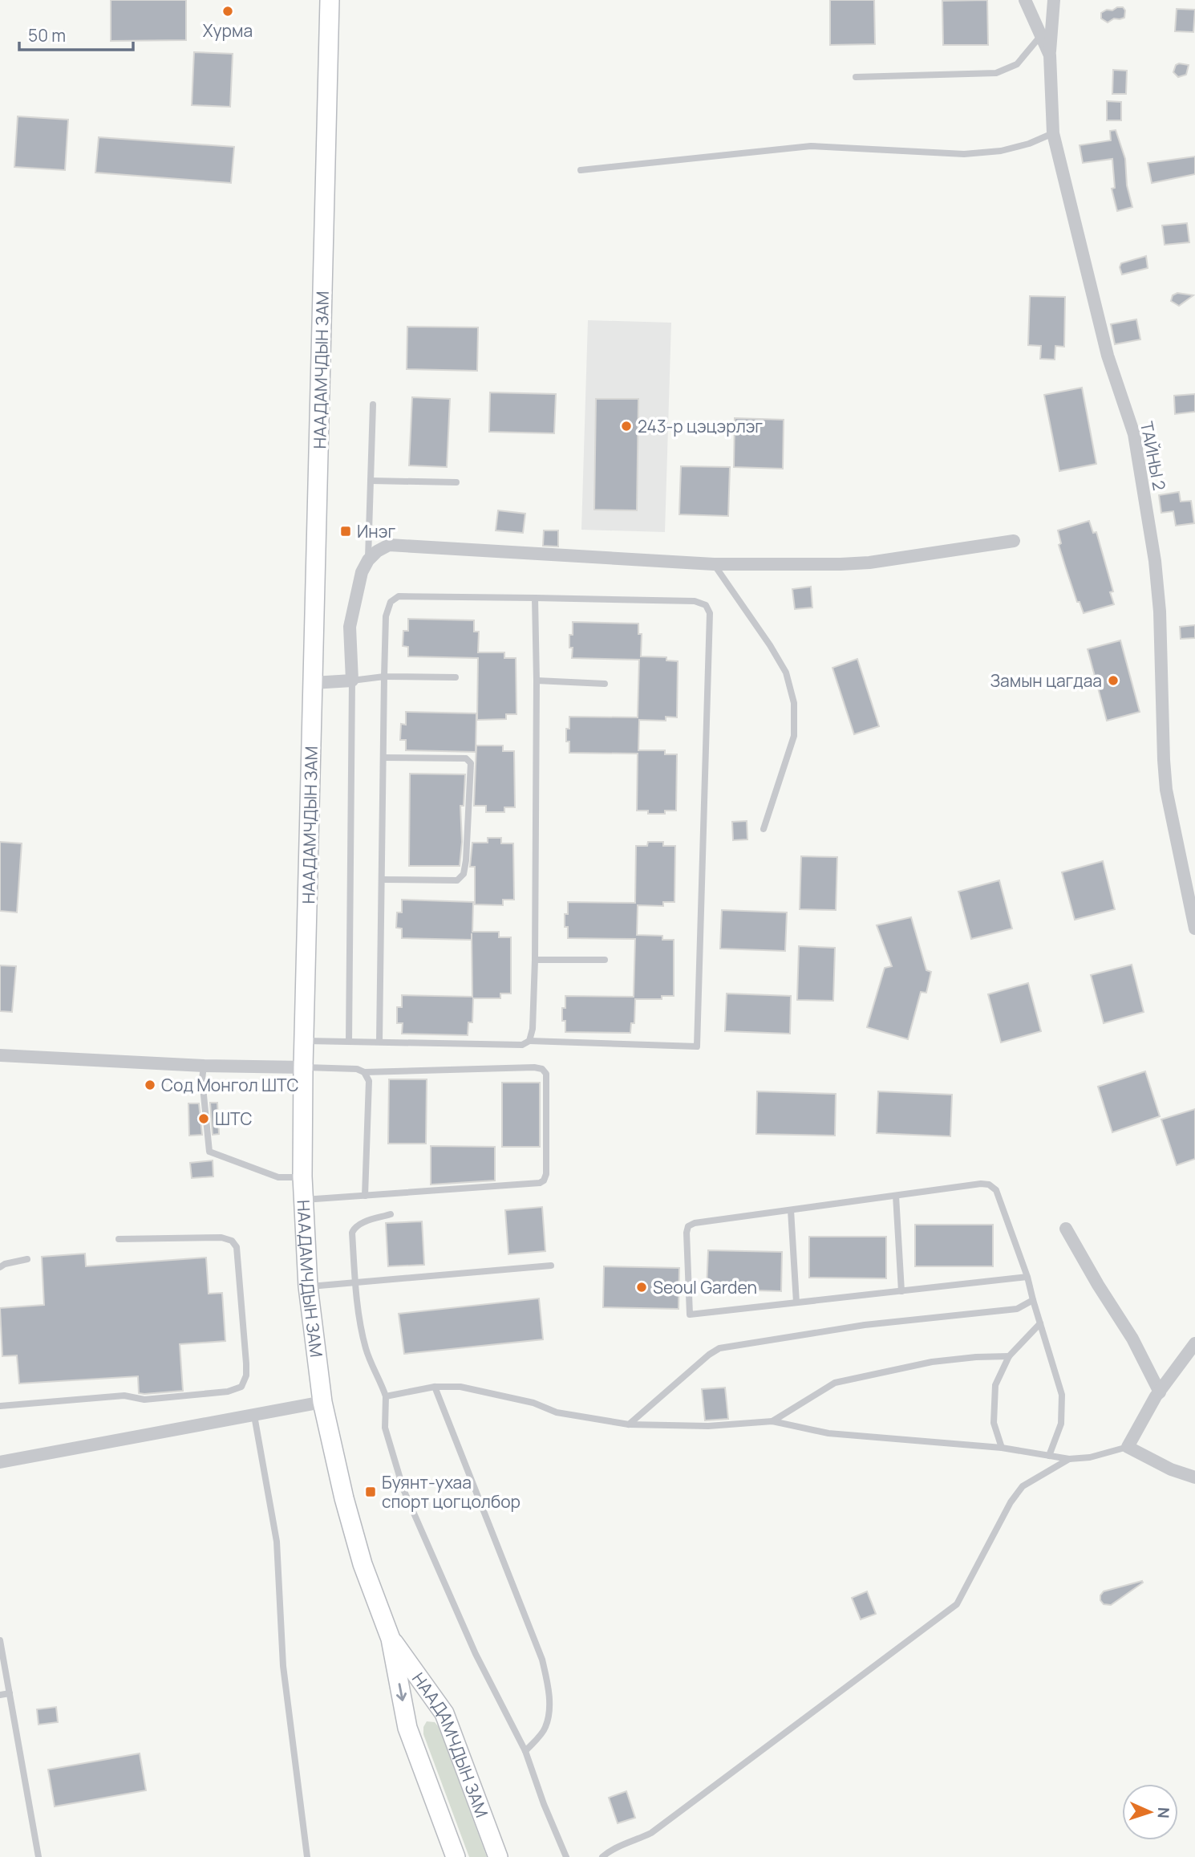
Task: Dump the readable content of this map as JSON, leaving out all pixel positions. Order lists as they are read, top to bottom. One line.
{"streets":{"main road":["НААДАМЧДЫН ЗАМ"],"street":["ТАЙНЫ 2"]},"places":{"other":["Хурма","243-р цэцэрлэг","Замын цагдаа","Сод Монгол ШТС","ШТС","Seoul Garden"],"transit":["Инэг","Буянт-ухаа спорт цогцолбор"]},"scale_bar":"50 m","north":"right"}
